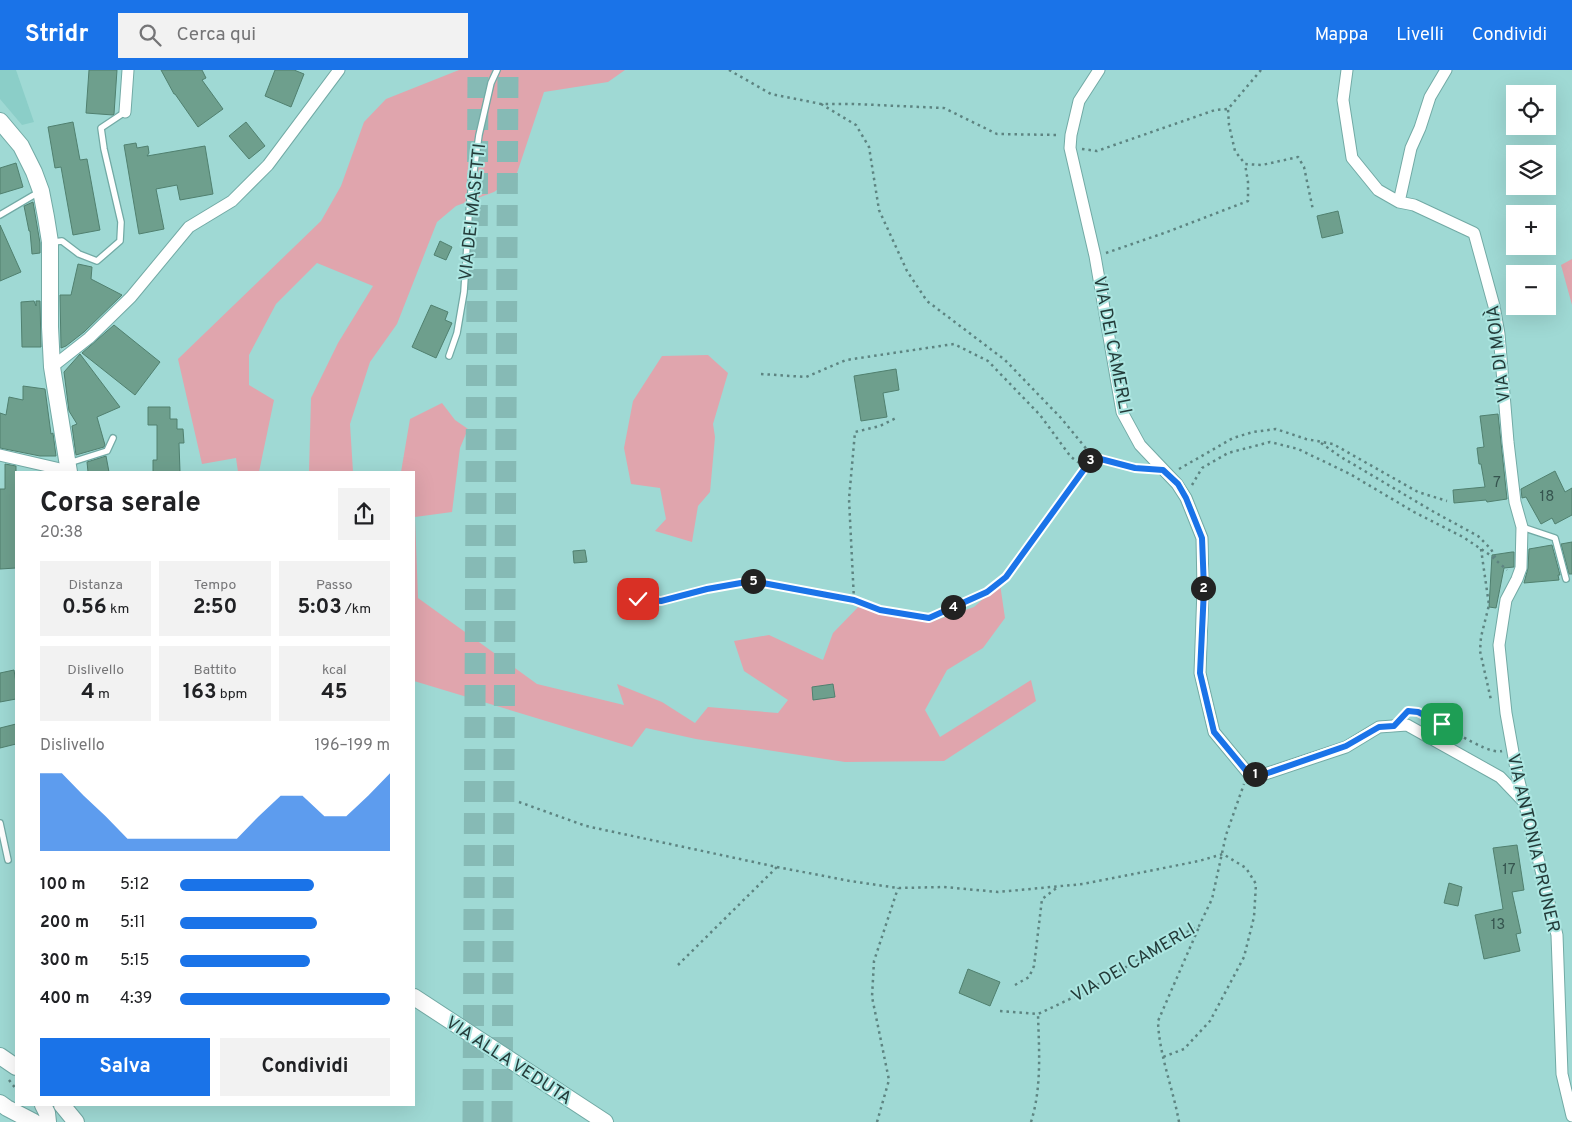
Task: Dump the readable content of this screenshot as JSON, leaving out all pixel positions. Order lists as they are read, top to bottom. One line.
{"streets":{"street":["VIA DEI CAMERLI","VIA DI MOIÀ","VIA ANTONIA PRUNER","VIA ALLA VEDUTA"],"lane":["VIA DEI MASETTI"]},"crossings":[["VIA DI MOIÀ","VIA ANTONIA PRUNER"]],"house_numbers":["7","18","17","13"],"page":{"header":"Stridr","search":"Cerca qui","nav":["Mappa","Livelli","Condividi"],"map_buttons":["+","−"],"pins":["3","5","2","4","1"],"heading":["Corsa serale","20:38"],"stats":[["Distanza","0.56 km"],["Tempo","2:50"],["Passo","5:03 /km"],["Dislivello","4 m"],["Battito","163 bpm"],["kcal","45"]],"chart":["Dislivello","196–199 m"],"list":[{"name":"100 m","note":"5:12"},{"name":"200 m","note":"5:11"},{"name":"300 m","note":"5:15"},{"name":"400 m","note":"4:39"}],"buttons":["Salva","Condividi"]}}
